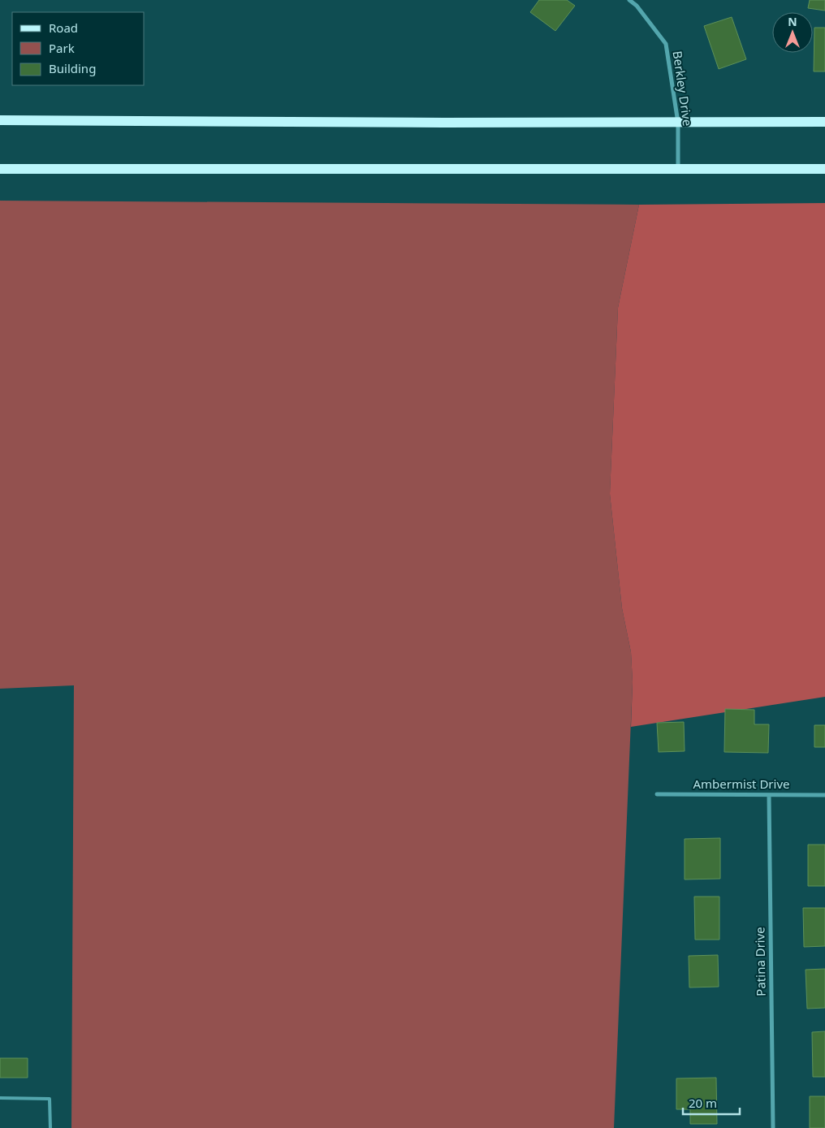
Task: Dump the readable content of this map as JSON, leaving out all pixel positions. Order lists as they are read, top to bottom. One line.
{"streets":{"street":["Berkley Drive","Ambermist Drive","Patina Drive"]},"crossings":[["Ambermist Drive","Patina Drive"]],"legend":["Road","Park","Building"],"scale_bar":"20 m","north":"top"}
